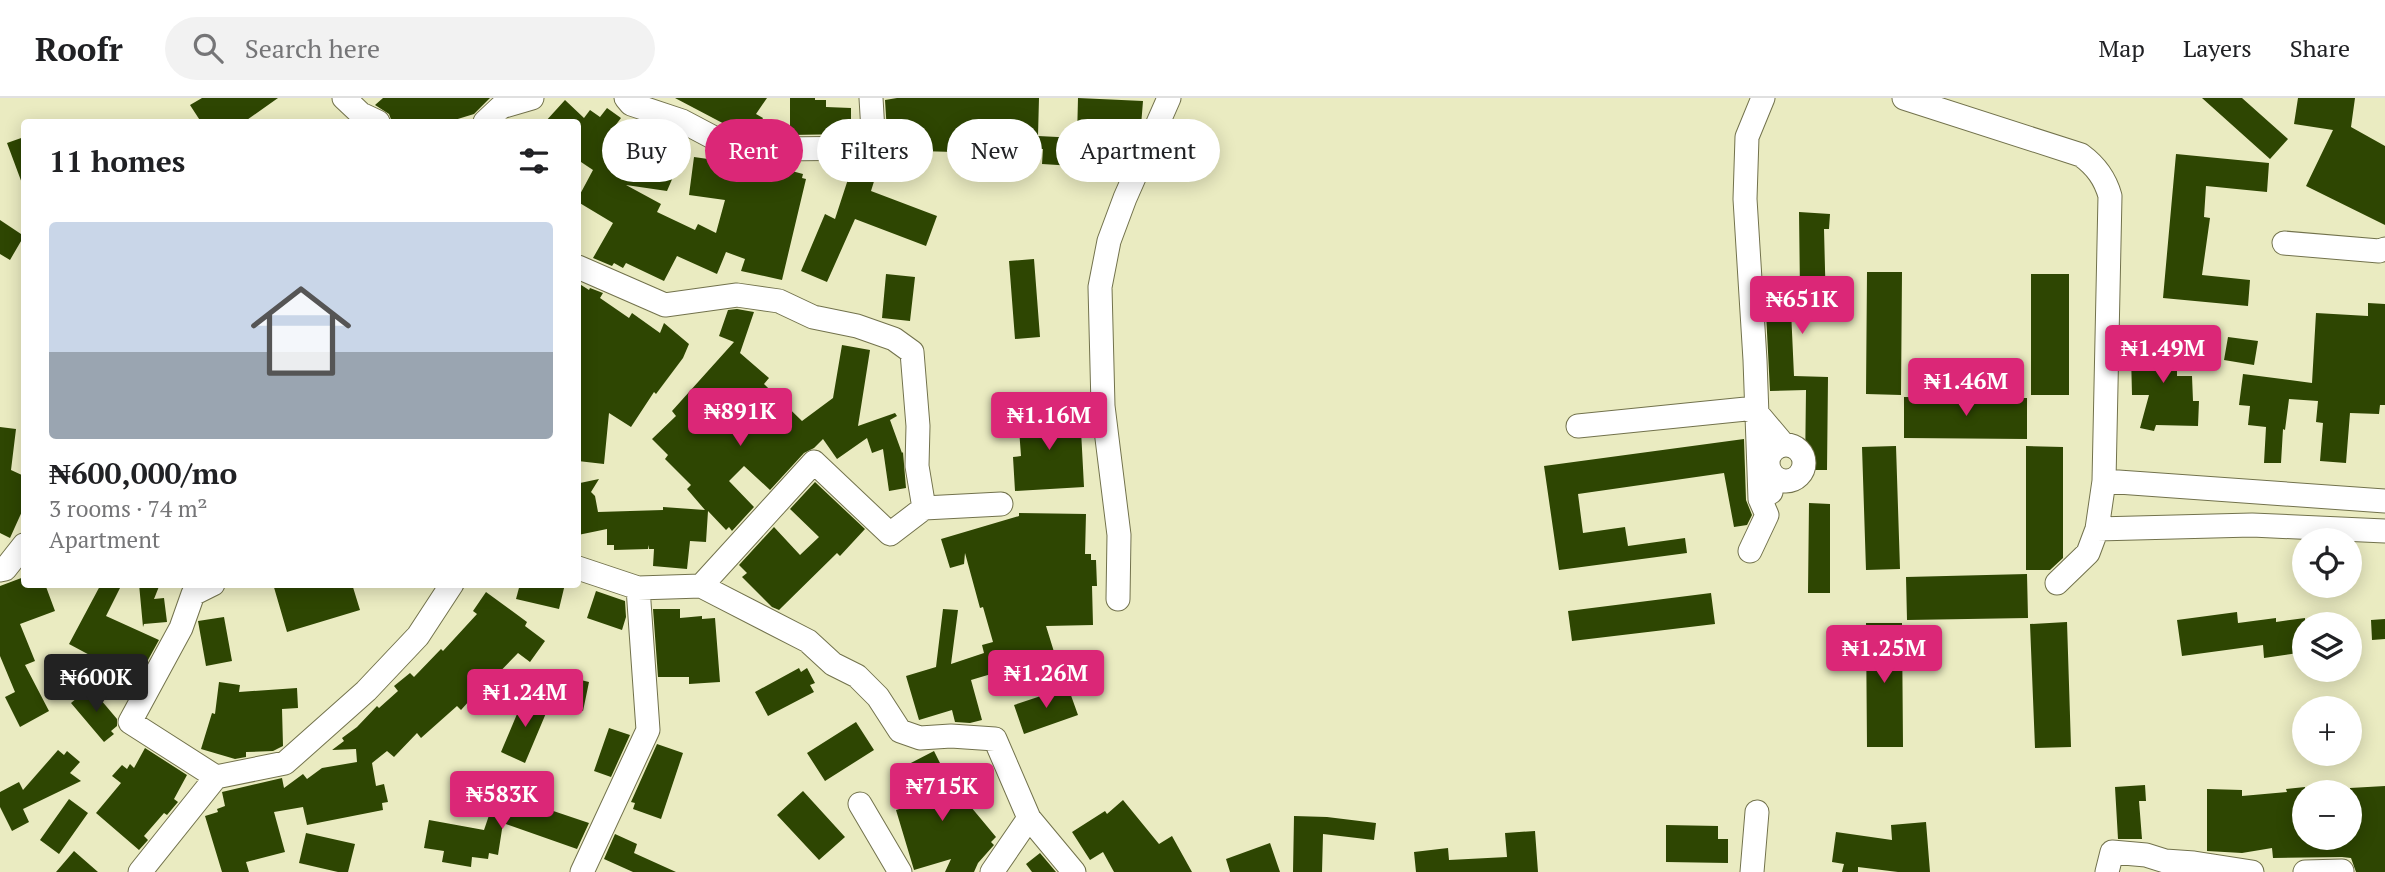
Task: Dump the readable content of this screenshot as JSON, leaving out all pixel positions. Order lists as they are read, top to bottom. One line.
{"page":{"header":"Roofr","search":"Search here","nav":["Map","Layers","Share"],"chip":["Buy","Rent","Filters","New","Apartment"],"heading":"11 homes","list":[{"name":"₦600,000/mo","note":"3 rooms · 74 m² · Apartment"}],"price":["₦651K","₦1.49M","₦1.46M","₦891K","₦1.16M","₦1.25M","₦1.26M","₦600K","₦1.24M","₦715K","₦583K"],"map_buttons":["+","−"]}}
